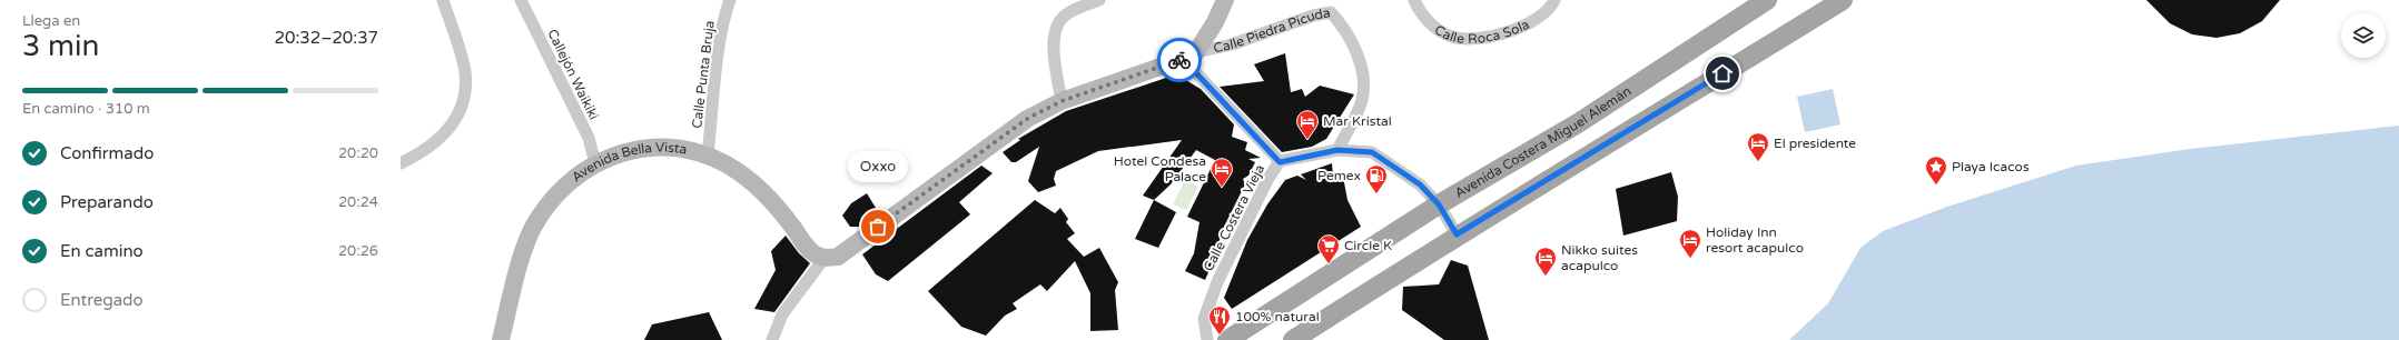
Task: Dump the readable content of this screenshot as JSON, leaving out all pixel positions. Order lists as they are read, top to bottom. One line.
{"streets":{"main road":["Calle Piedra Picuda","Avenida Costera Miguel Alemán","Avenida Bella Vista"],"street":["Calle Roca Sola","Callejón Waikiki","Calle Punta Bruja","Calle Costera Vieja"]},"crossings":[["Calle Piedra Picuda","Avenida Bella Vista"],["Calle Piedra Picuda","Calle Costera Vieja"],["Callejón Waikiki","Avenida Bella Vista"],["Calle Punta Bruja","Avenida Bella Vista"],["Avenida Costera Miguel Alemán","Calle Costera Vieja"]],"places":{"hotel":["Mar Kristal","El presidente","Hotel Condesa Palace","Holiday Inn resort acapulco","Nikko suites acapulco"],"place":["Playa Icacos"],"fuel station":["Pemex"],"other":["Oxxo"],"supermarket":["Circle K"],"restaurant":["100% natural"]},"page":{"heading":["3 min","Llega en","20:32–20:37"],"bar":"En camino · 310 m","list":[["Confirmado","20:20"],["Preparando","20:24"],["En camino","20:26"],"Entregado"],"bubble":"Oxxo"}}
